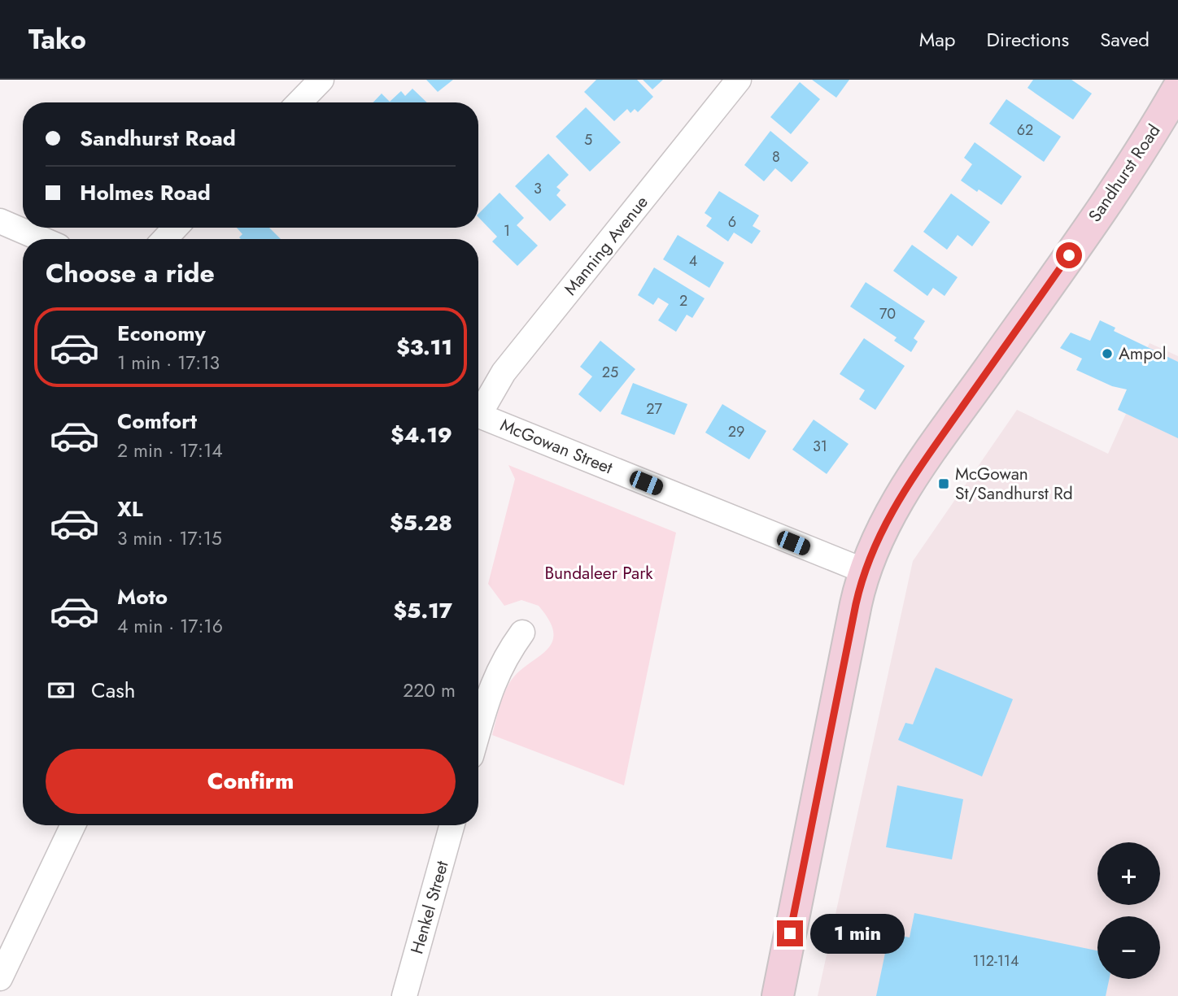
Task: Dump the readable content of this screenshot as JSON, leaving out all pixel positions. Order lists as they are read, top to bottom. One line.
{"streets":{"main road":["Sandhurst Road"],"street":["Manning Avenue","McGowan Street","Henkel Street"]},"crossings":[["Sandhurst Road","McGowan Street"]],"parks":["Bundaleer Park"],"places":{"other":["Ampol"],"transit":["McGowan St/Sandhurst Rd"]},"house_numbers":["62","5","8","3","6","1","4","2","70","25","27","29","31","112-114"],"page":{"header":"Tako","nav":["Map","Directions","Saved"],"banner":["Sandhurst Road","Holmes Road"],"heading":"Choose a ride","list":[{"name":"Economy","note":"1 min · 17:13","value":"$3.11"},{"name":"Comfort","note":"2 min · 17:14","value":"$4.19"},{"name":"XL","note":"3 min · 17:15","value":"$5.28"},{"name":"Moto","note":"4 min · 17:16","value":"$5.17"}],"pay":["Cash","220 m"],"buttons":"Confirm","map_buttons":["+","−"],"bubble":"1 min"}}
